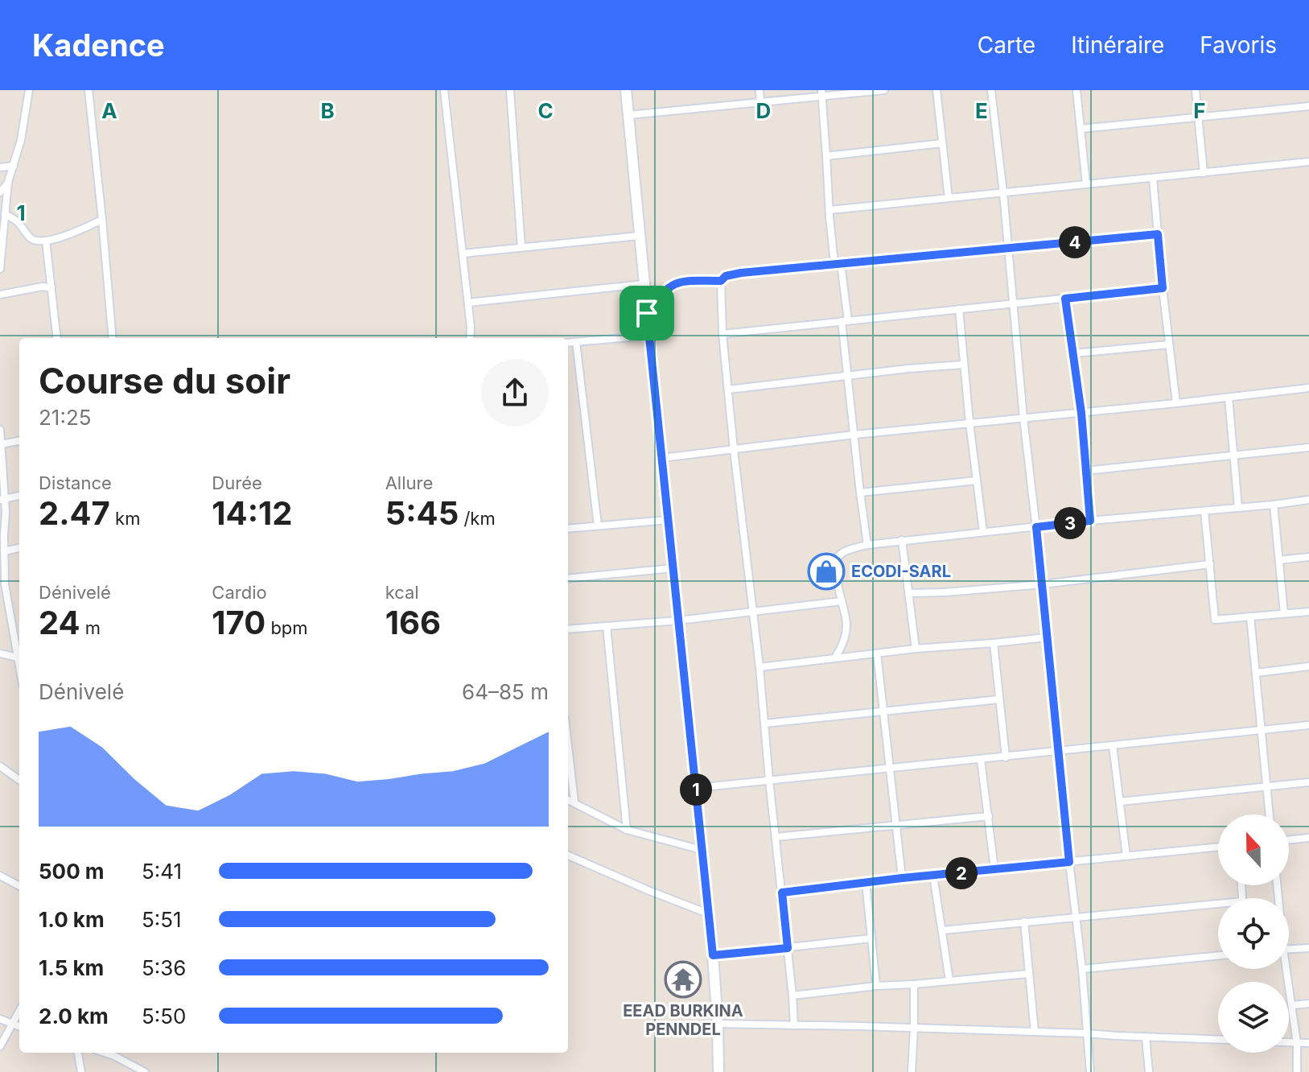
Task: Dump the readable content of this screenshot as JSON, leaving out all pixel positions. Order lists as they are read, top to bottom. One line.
{"places":{"shop":["ECODI-SARL"],"temple":["EEAD BURKINA PENNDEL"]},"north":"top","page":{"header":"Kadence","nav":["Carte","Itinéraire","Favoris"],"pins":["4","3","1","2"],"heading":["Course du soir","21:25"],"stats":[["Distance","2.47 km"],["Durée","14:12"],["Allure","5:45 /km"],["Dénivelé","24 m"],["Cardio","170 bpm"],["kcal","166"]],"chart":["Dénivelé","64–85 m"],"list":[{"name":"500 m","note":"5:41"},{"name":"1.0 km","note":"5:51"},{"name":"1.5 km","note":"5:36"},{"name":"2.0 km","note":"5:50"}]},"grid":{"columns":["A","B","C","D","E","F"],"rows":["1"]}}
